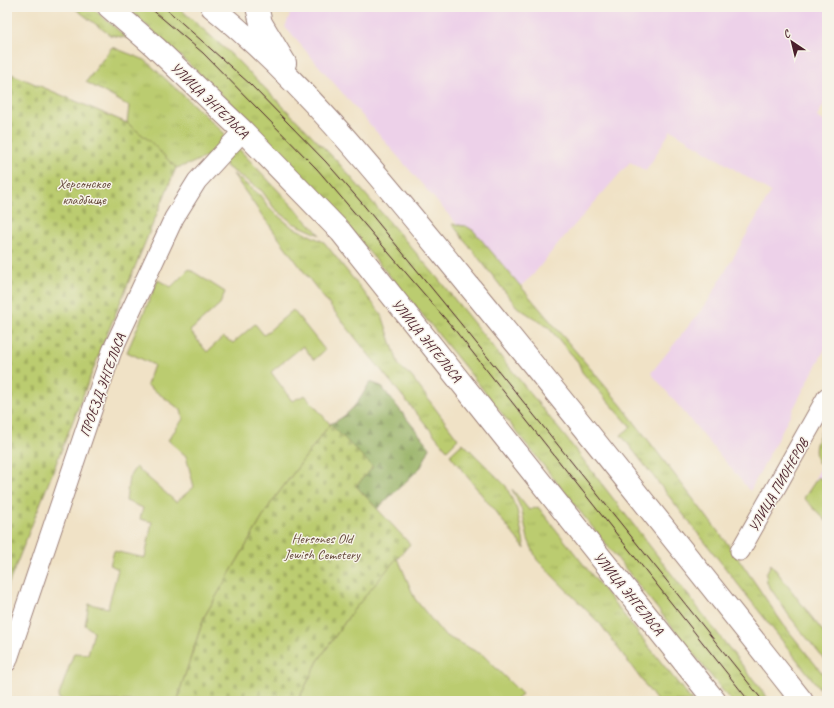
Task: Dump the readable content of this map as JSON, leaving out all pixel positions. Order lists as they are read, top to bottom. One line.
{"streets":{"main road":["УЛИЦА ЭНГЕЛЬСА"],"street":["ПРОЕЗД ЭНГЕЛЬСА","УЛИЦА ПИОНЕРОВ"]},"crossings":[["УЛИЦА ЭНГЕЛЬСА","ПРОЕЗД ЭНГЕЛЬСА"]],"parks":["Херсонское кладбище","Hersones Old Jewish Cemetery"],"north":"top left"}
